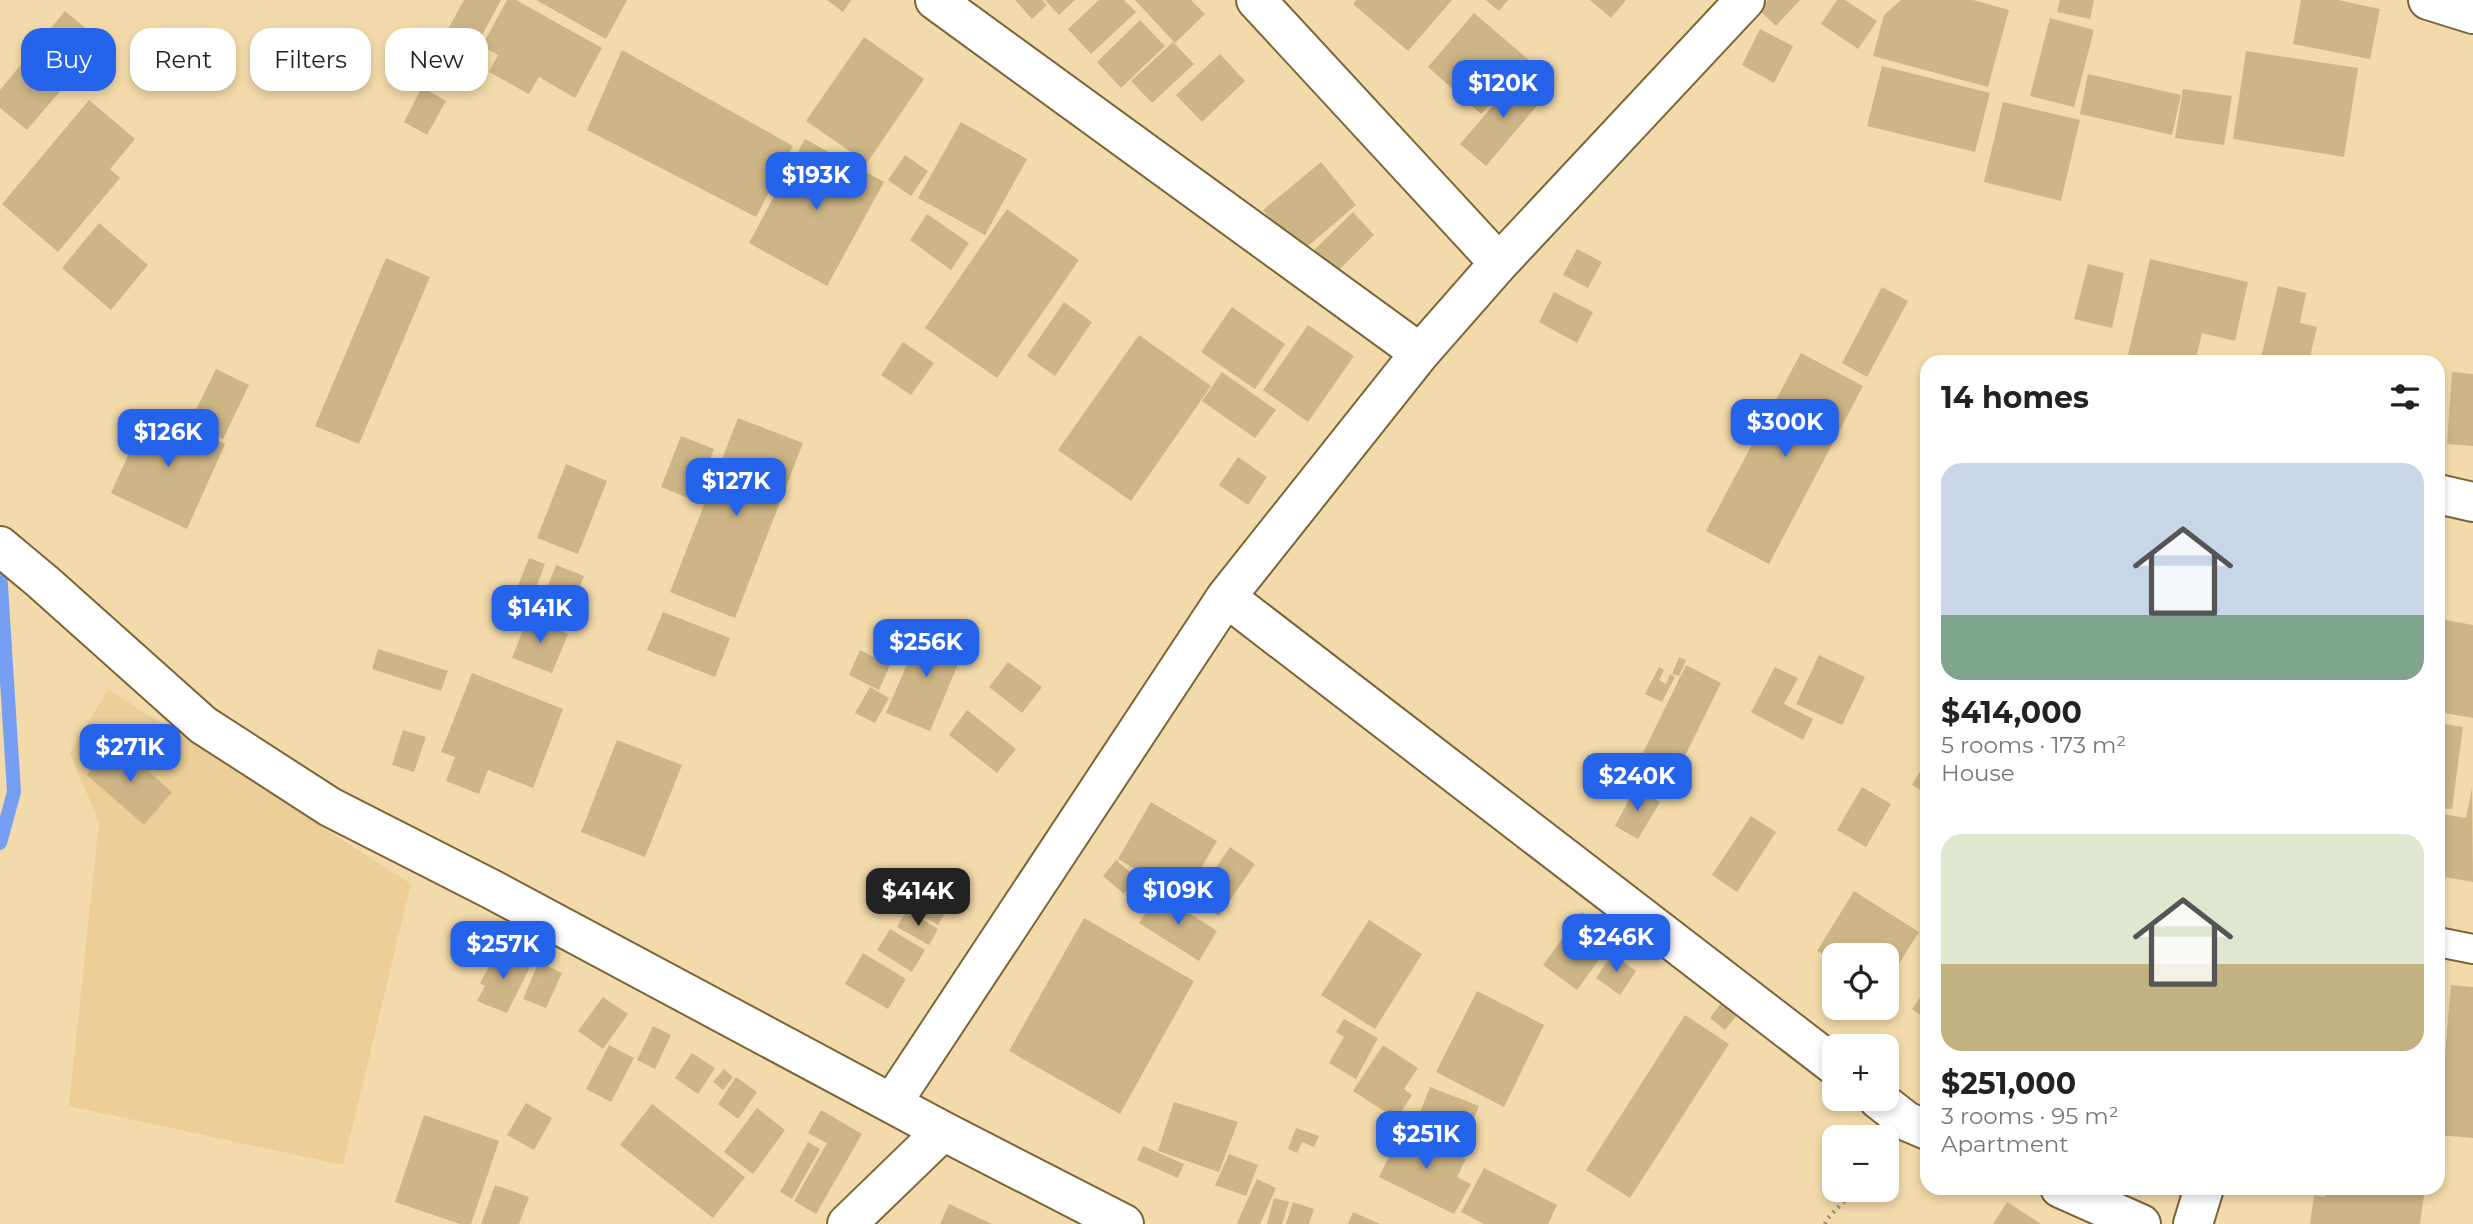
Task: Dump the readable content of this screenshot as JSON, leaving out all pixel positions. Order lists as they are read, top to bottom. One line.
{"page":{"chip":["Buy","Rent","Filters","New"],"price":["$120K","$193K","$300K","$126K","$127K","$141K","$256K","$271K","$240K","$109K","$414K","$246K","$257K","$251K"],"heading":"14 homes","list":[{"name":"$414,000","note":"5 rooms · 173 m² · House"},{"name":"$251,000","note":"3 rooms · 95 m² · Apartment"}],"map_buttons":["+","−"]}}
